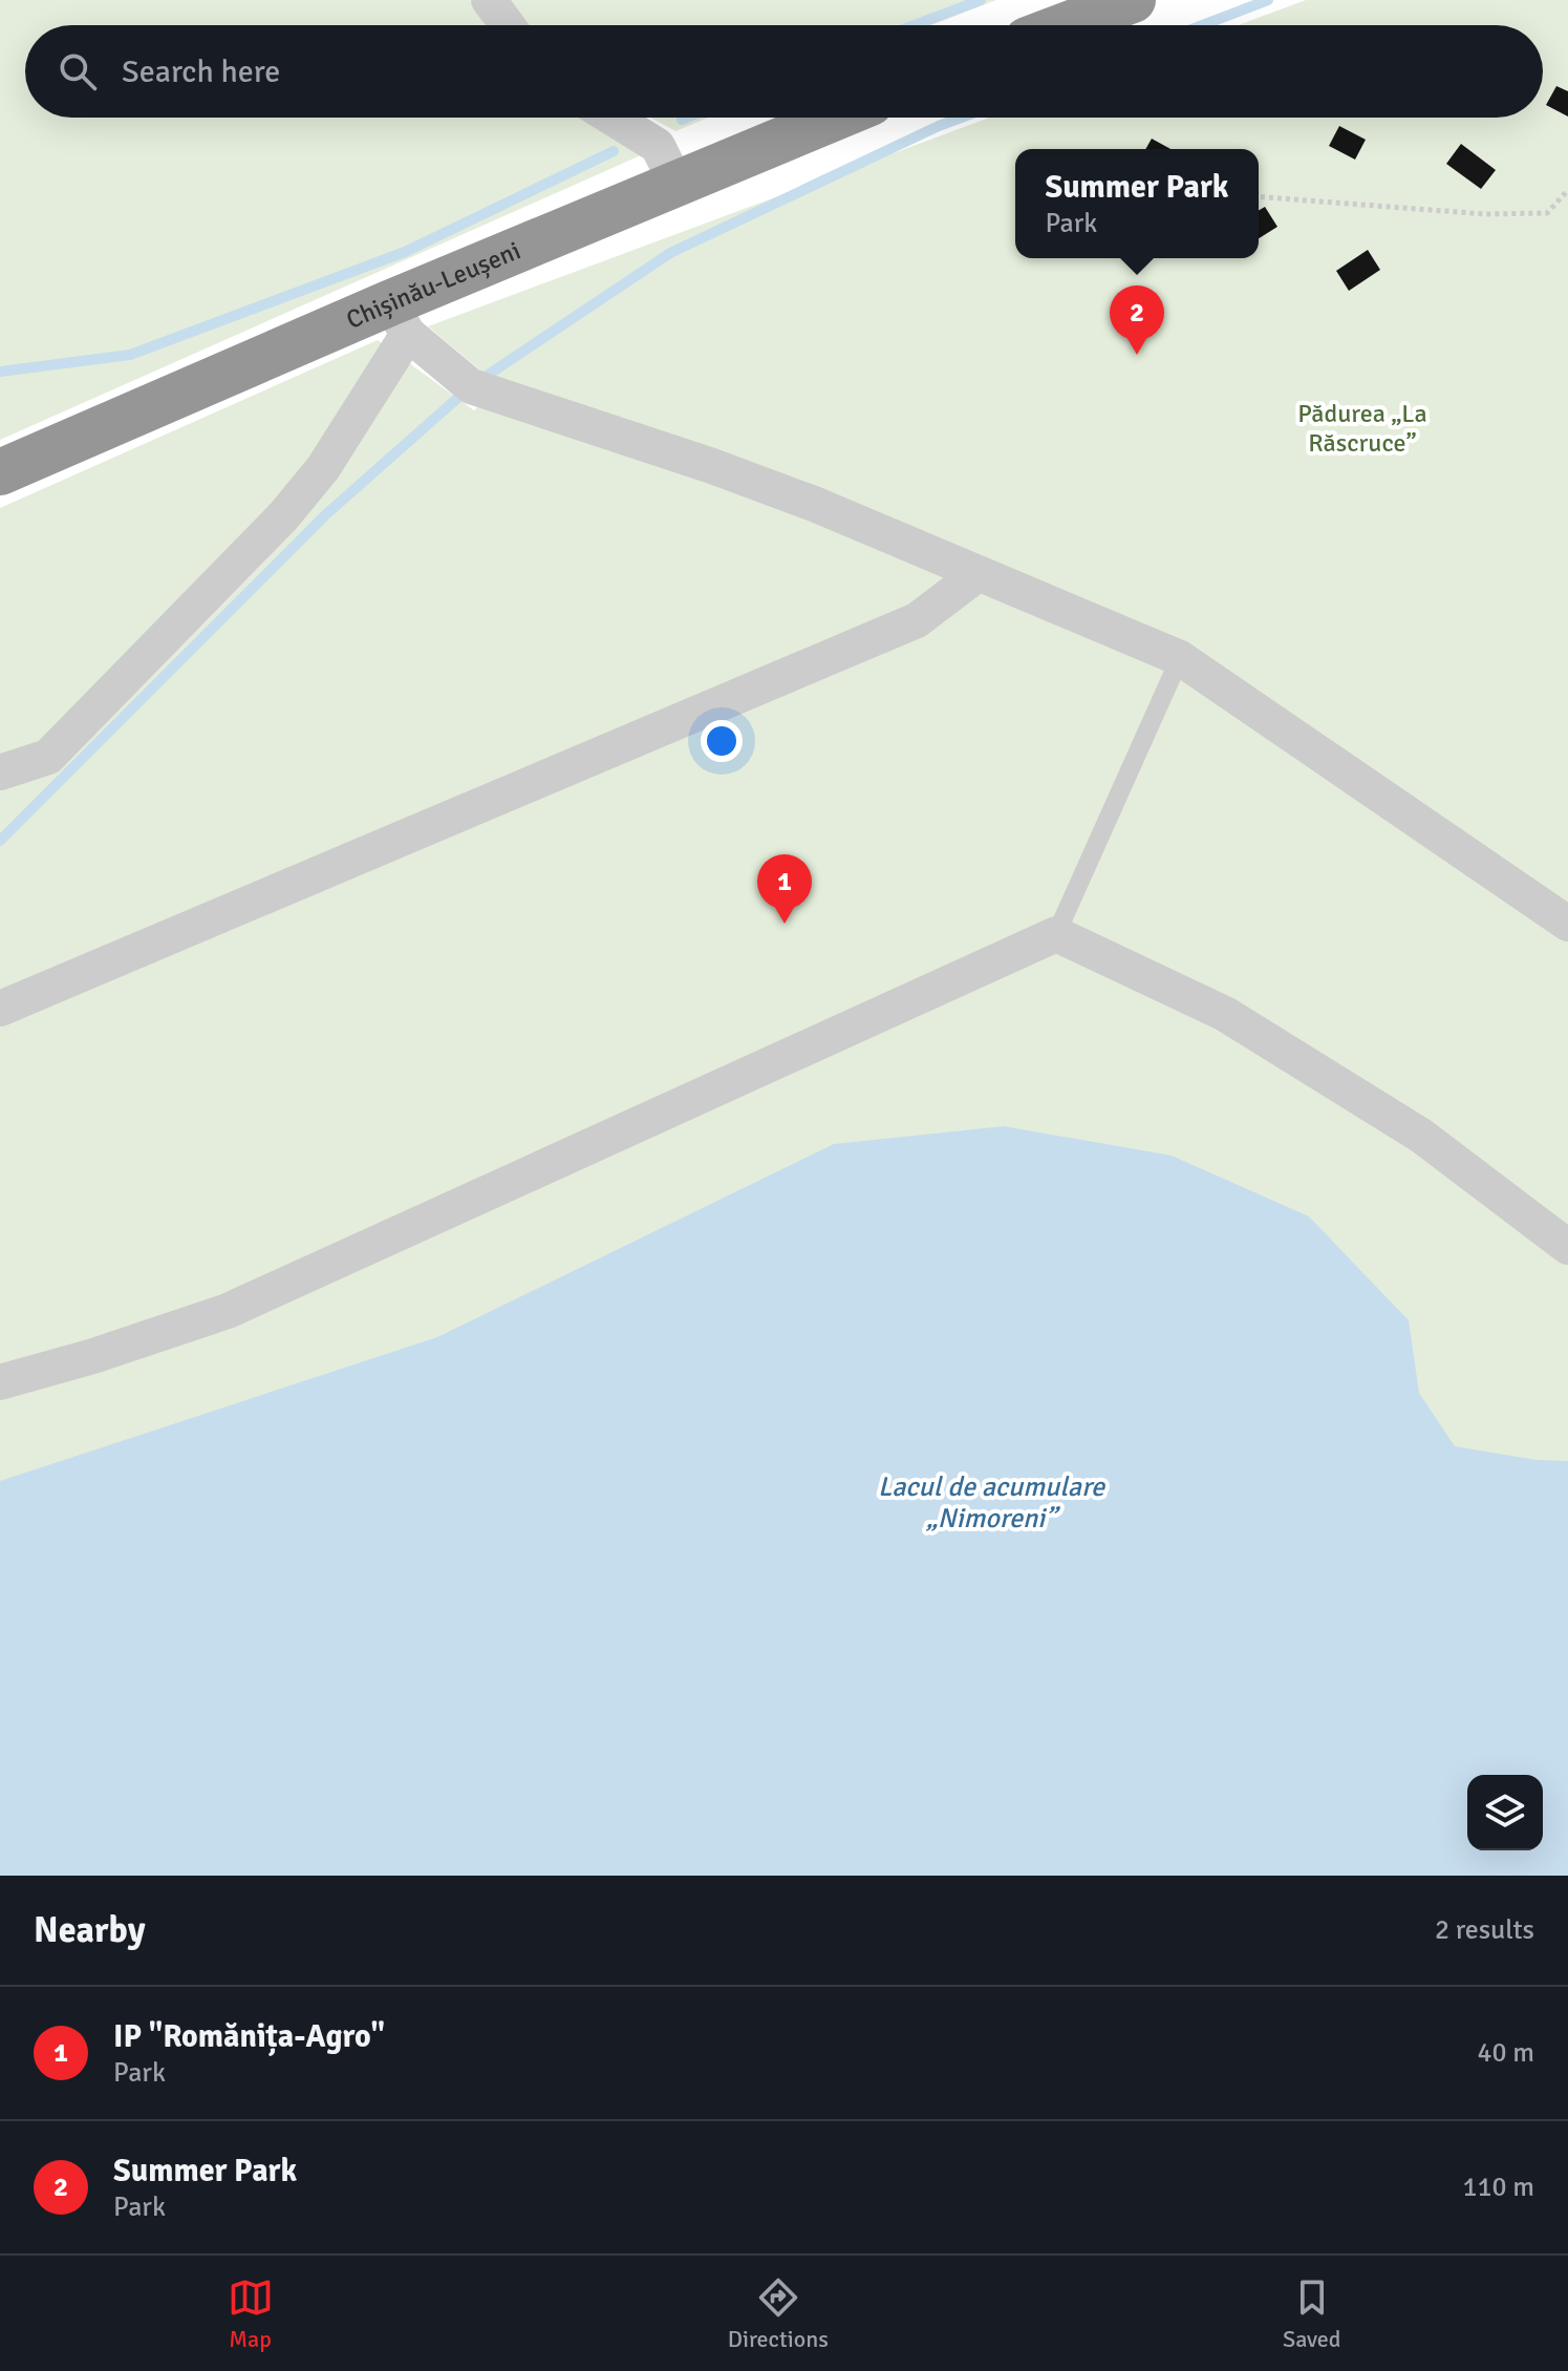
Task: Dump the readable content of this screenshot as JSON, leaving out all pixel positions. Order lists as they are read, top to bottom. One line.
{"streets":{"highway":["Chișinău-Leușeni"]},"water":["Lacul de acumulare „Nimoreni”"],"parks":["Pădurea „La Răscruce”"],"page":{"search":"Search here","popup":["Summer Park","Park"],"pins":["2","1"],"heading":["Nearby","2 results"],"list":[{"mark":"1","name":"IP \"Romănița-Agro\"","note":"Park","value":"40 m"},{"mark":"2","name":"Summer Park","note":"Park","value":"110 m"}],"nav":["Map","Directions","Saved"]}}
